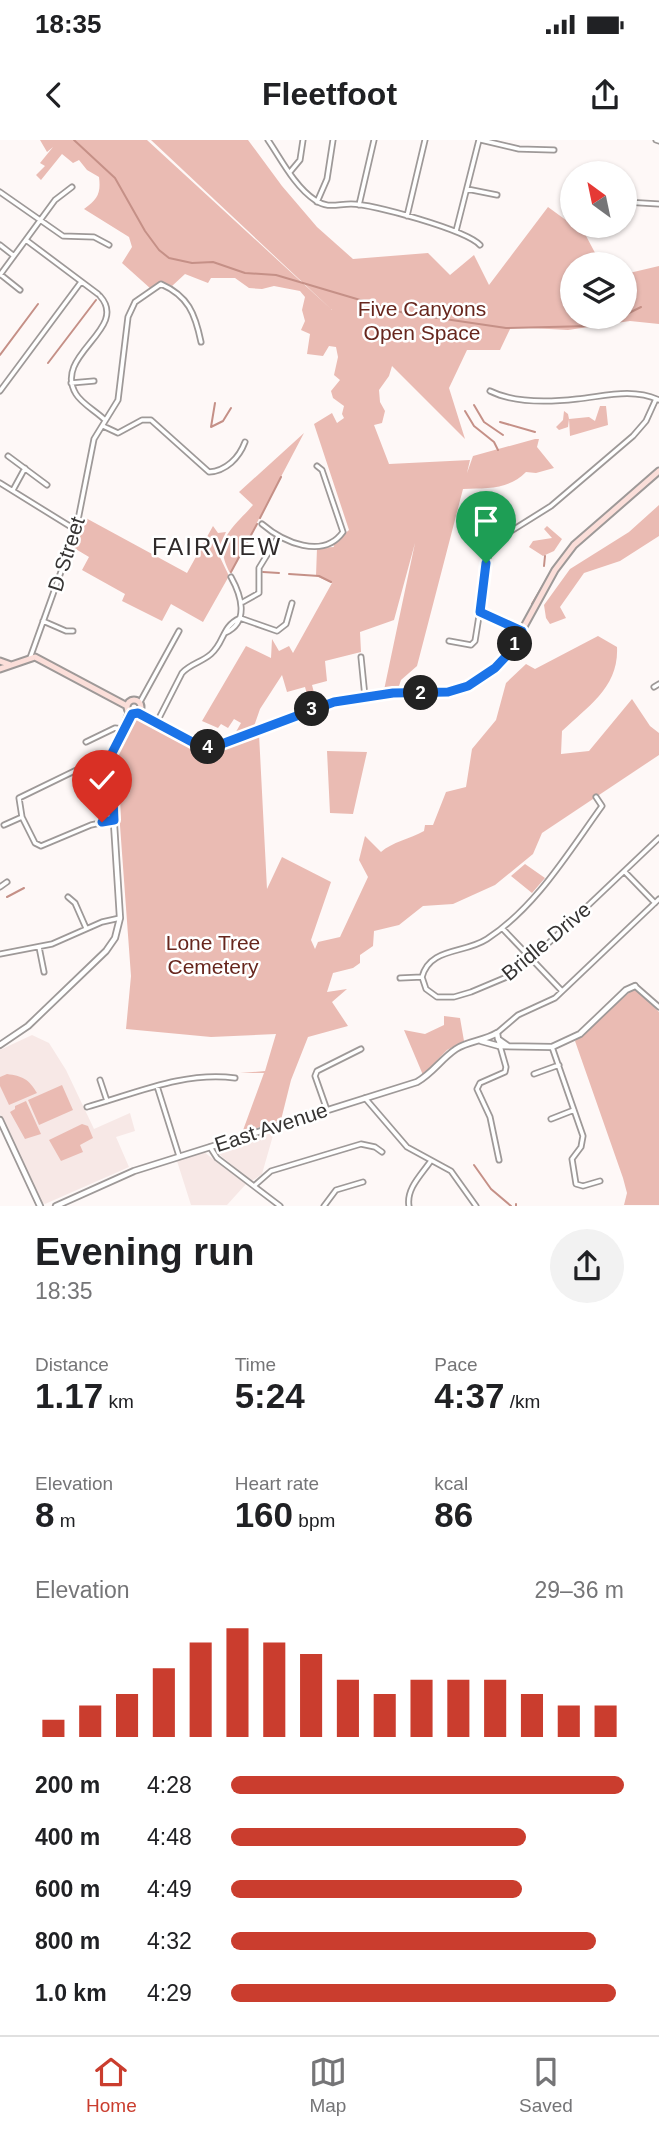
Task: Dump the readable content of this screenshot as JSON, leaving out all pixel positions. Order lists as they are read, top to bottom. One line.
{"streets":{"street":["D Street","Bridle Drive","East Avenue"]},"districts":["FAIRVIEW"],"parks":["Five Canyons Open Space","Lone Tree Cemetery"],"north":"top left","page":{"status":"18:35","header":"Fleetfoot","pins":["1","2","3","4"],"heading":["Evening run","18:35"],"stats":[["Distance","1.17 km"],["Time","5:24"],["Pace","4:37 /km"],["Elevation","8 m"],["Heart rate","160 bpm"],["kcal","86"]],"chart":["Elevation","29–36 m"],"list":[{"name":"200 m","note":"4:28"},{"name":"400 m","note":"4:48"},{"name":"600 m","note":"4:49"},{"name":"800 m","note":"4:32"},{"name":"1.0 km","note":"4:29"}],"tabs":["Home","Map","Saved"]}}
